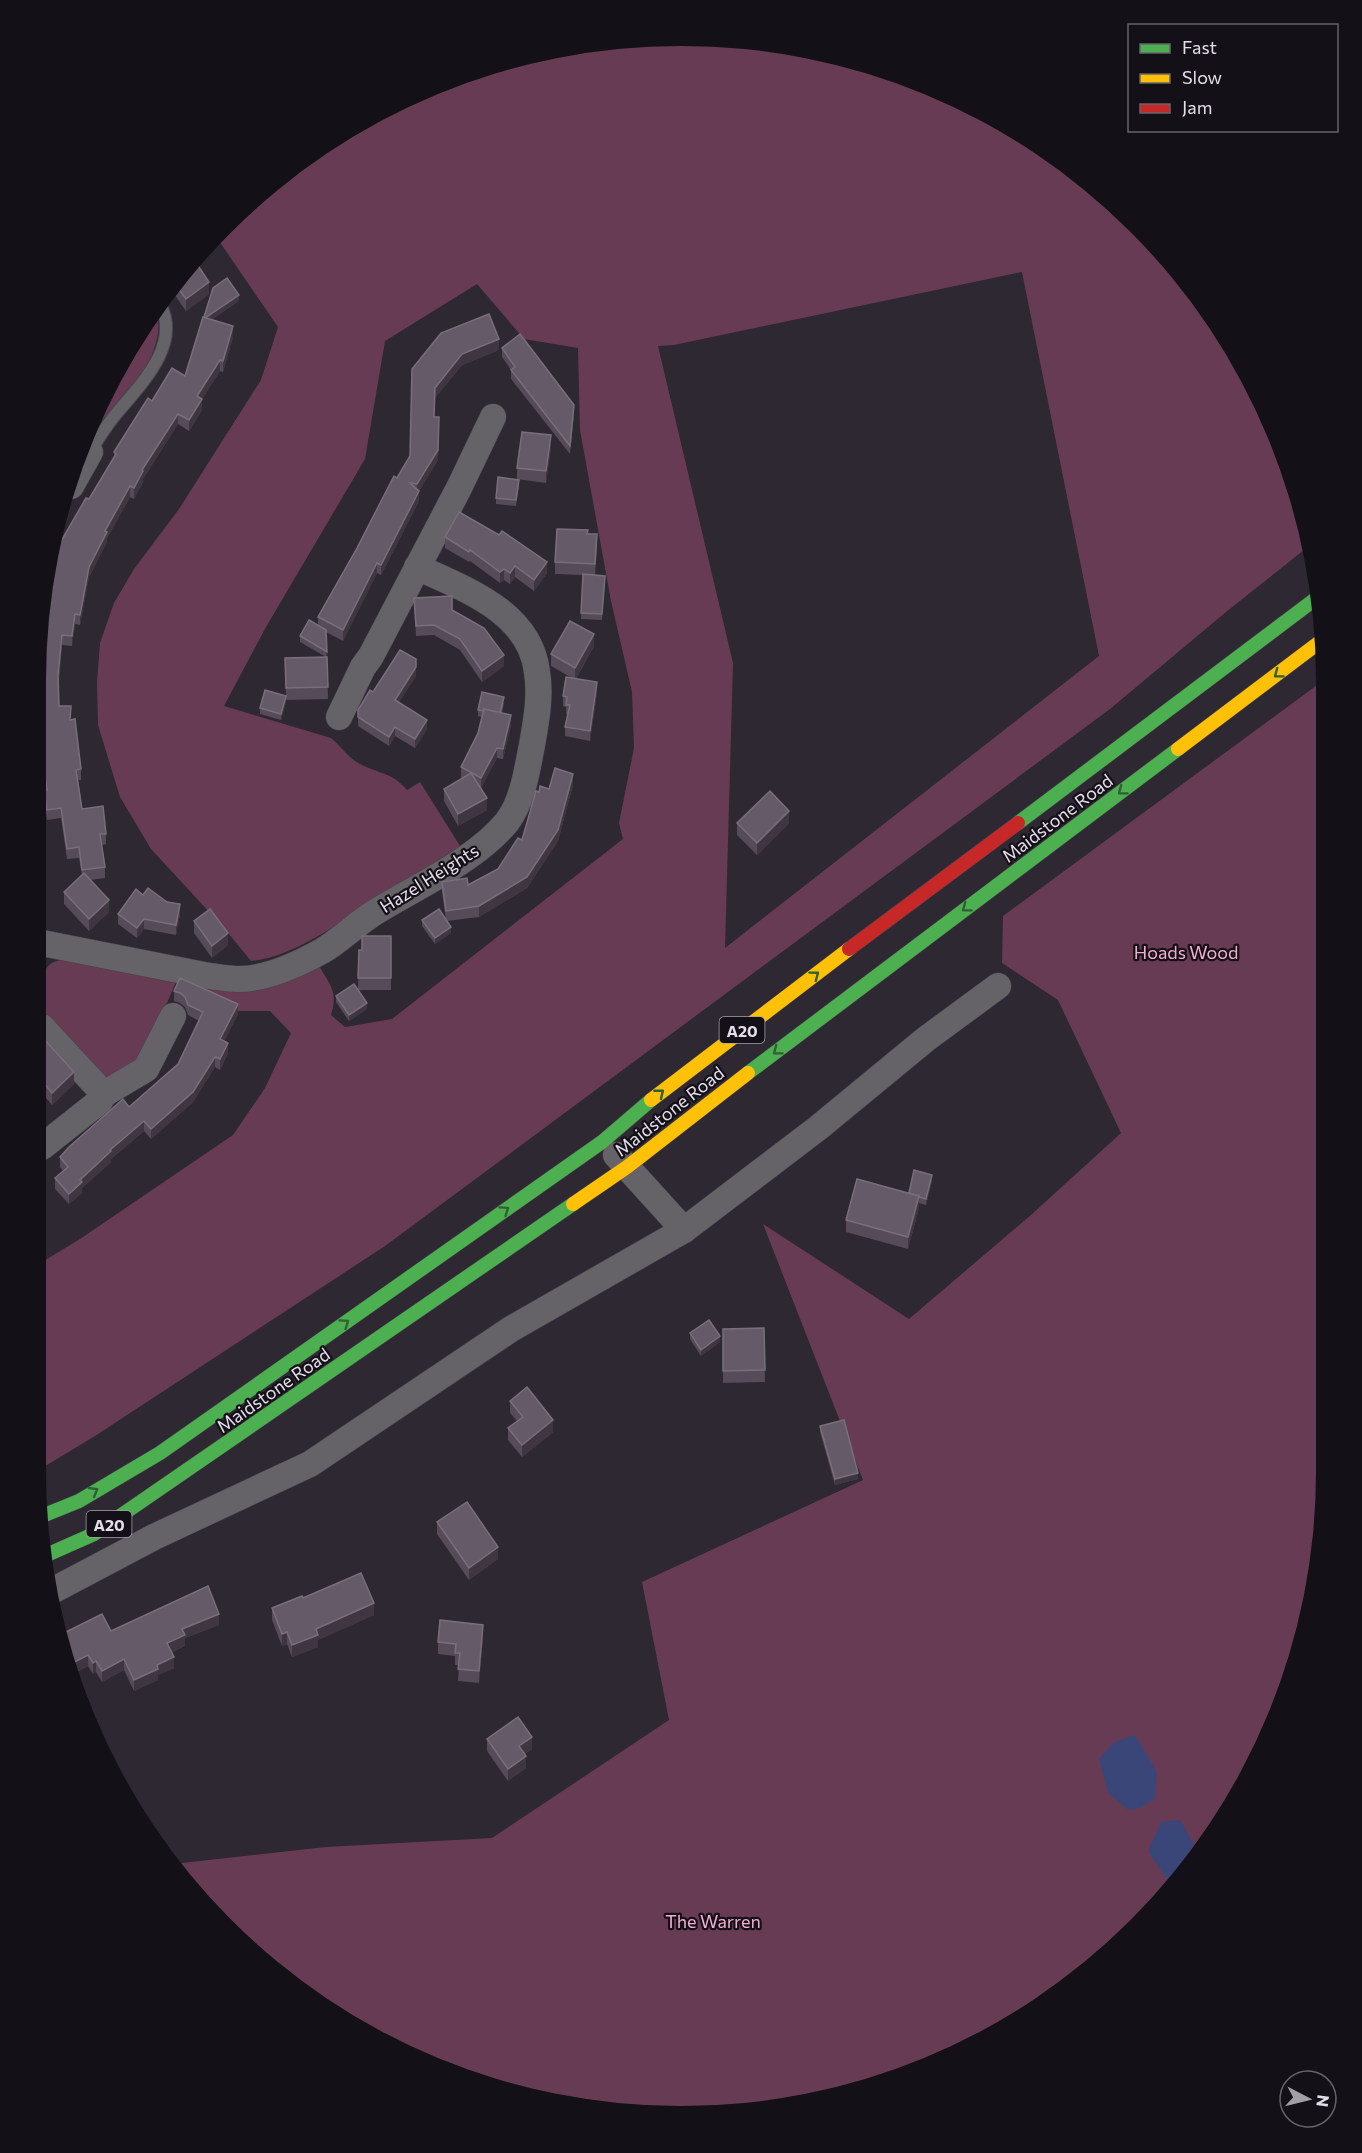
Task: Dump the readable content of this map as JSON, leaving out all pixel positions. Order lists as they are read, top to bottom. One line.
{"streets":{"main road":["Maidstone Road","A20"],"street":["Hazel Heights"]},"parks":["Hoads Wood","The Warren"],"legend":["Fast","Slow","Jam"],"north":"right"}
